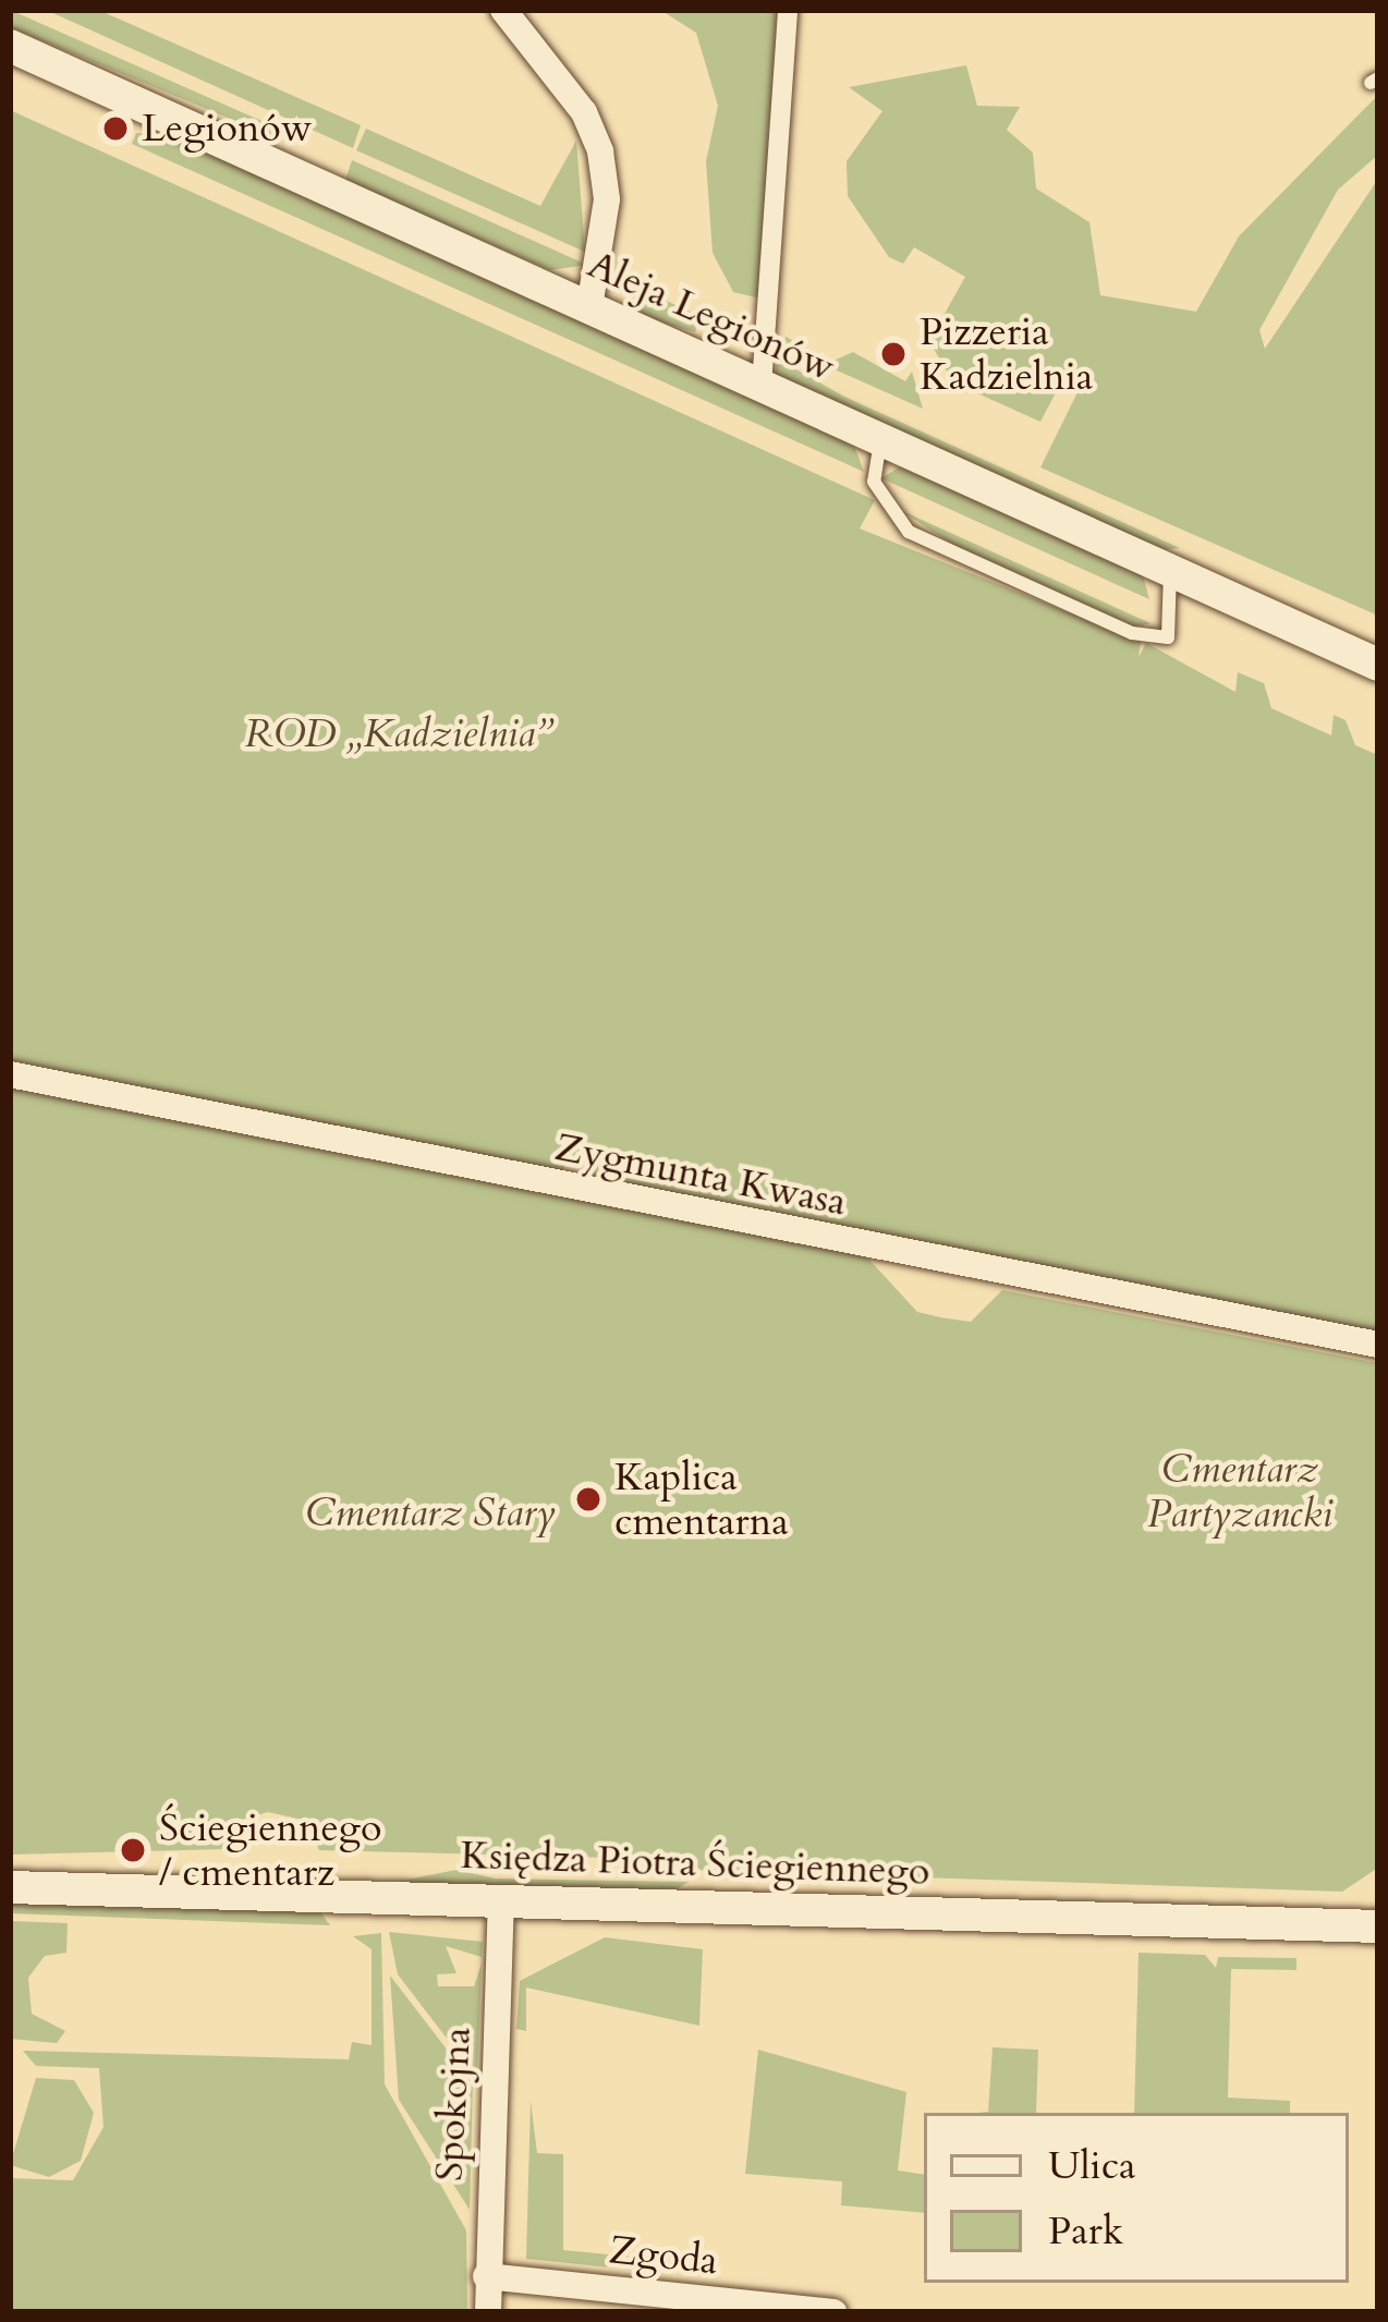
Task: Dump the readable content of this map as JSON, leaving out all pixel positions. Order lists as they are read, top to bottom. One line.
{"streets":{"street":["Aleja Legionów","Zygmunta Kwasa","Księdza Piotra Ściegiennego","Spokojna","Zgoda"]},"crossings":[["Księdza Piotra Ściegiennego","Spokojna"],["Spokojna","Zgoda"]],"parks":["ROD „Kadzielnia”","Cmentarz Partyzancki","Cmentarz Stary"],"places":["Legionów","Pizzeria Kadzielnia","Kaplica cmentarna","Ściegiennego / cmentarz"],"legend":["Ulica","Park"]}
